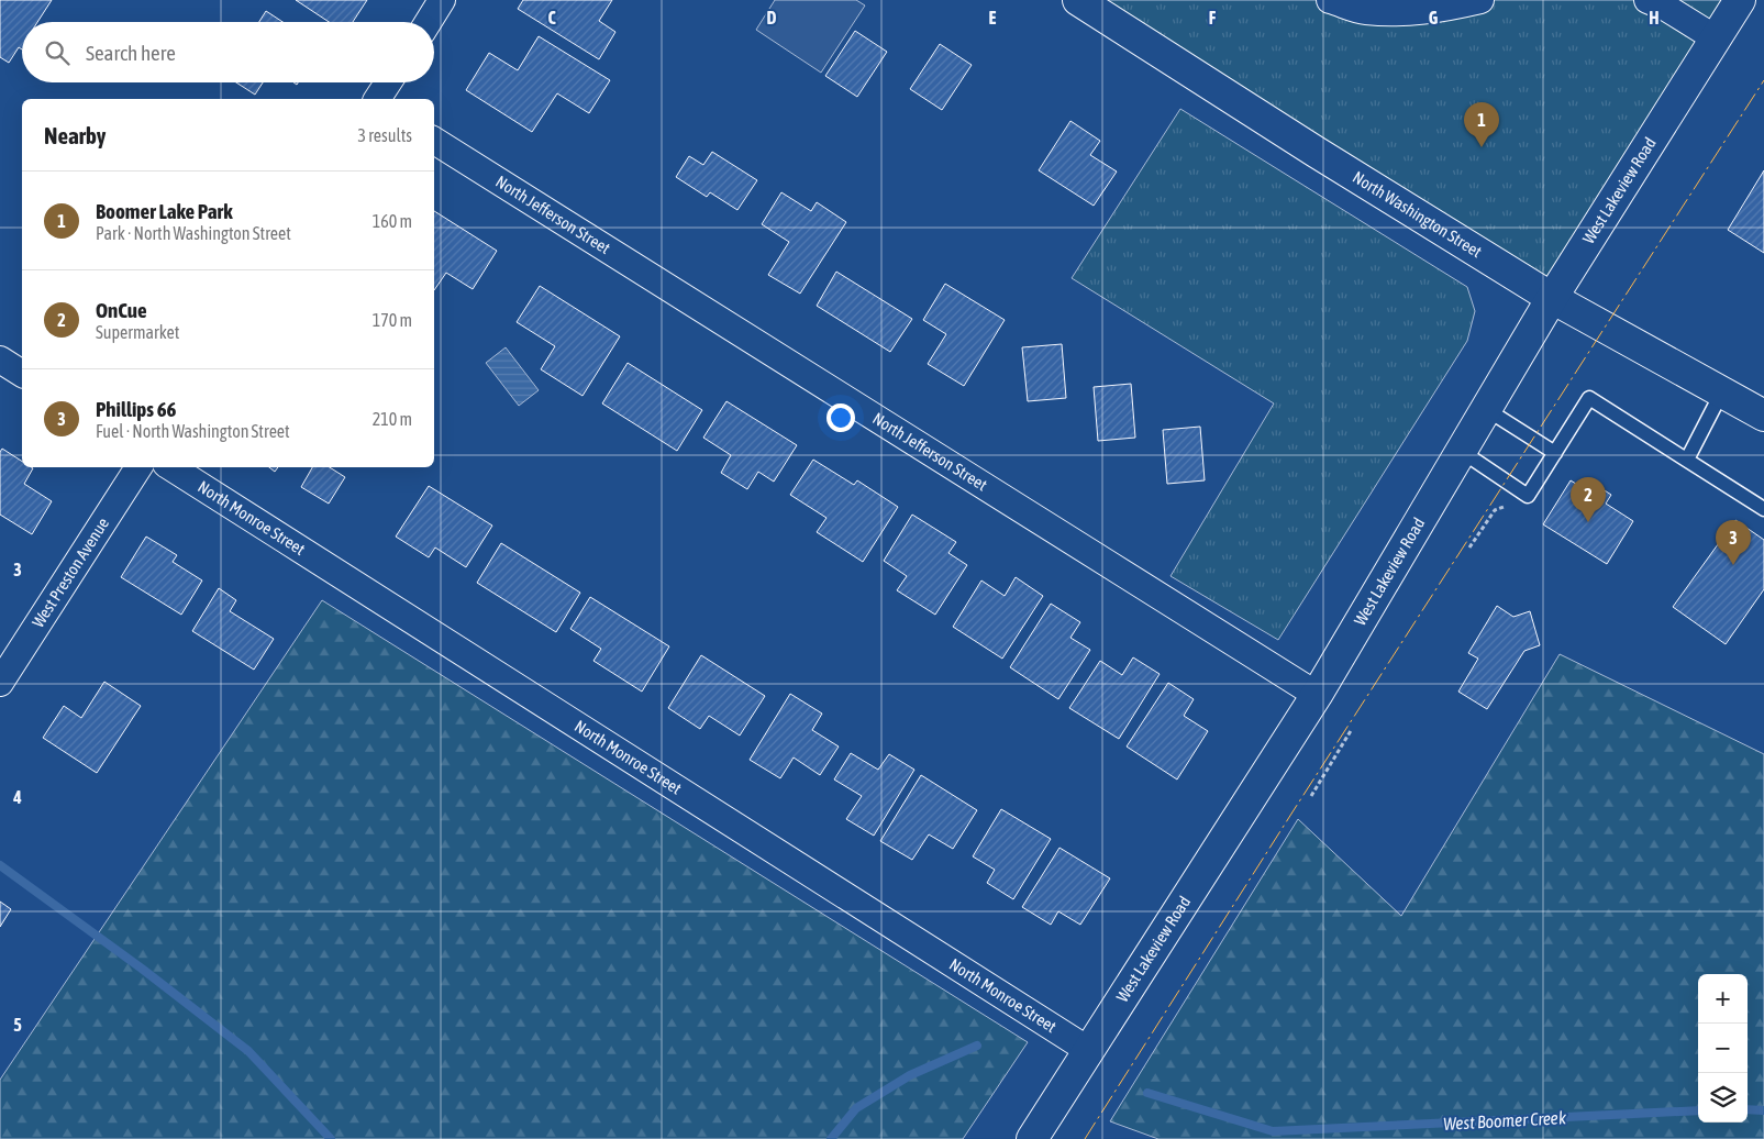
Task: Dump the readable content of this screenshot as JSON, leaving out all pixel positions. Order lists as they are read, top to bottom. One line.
{"streets":{"main road":["West Lakeview Road","North Washington Street"],"street":["North Jefferson Street","North Monroe Street","West Preston Avenue"]},"crossings":[["West Lakeview Road","North Jefferson Street"],["West Lakeview Road","North Washington Street"],["West Lakeview Road","North Monroe Street"]],"water":["West Boomer Creek"],"page":{"search":"Search here","heading":["Nearby","3 results"],"pins":["1","2","3"],"list":[{"mark":"1","name":"Boomer Lake Park","note":"Park · North Washington Street","value":"160 m"},{"mark":"2","name":"OnCue","note":"Supermarket","value":"170 m"},{"mark":"3","name":"Phillips 66","note":"Fuel · North Washington Street","value":"210 m"}],"map_buttons":["+","−"]},"grid":{"columns":["C","D","E","F","G","H"],"rows":["3","4","5"]}}
